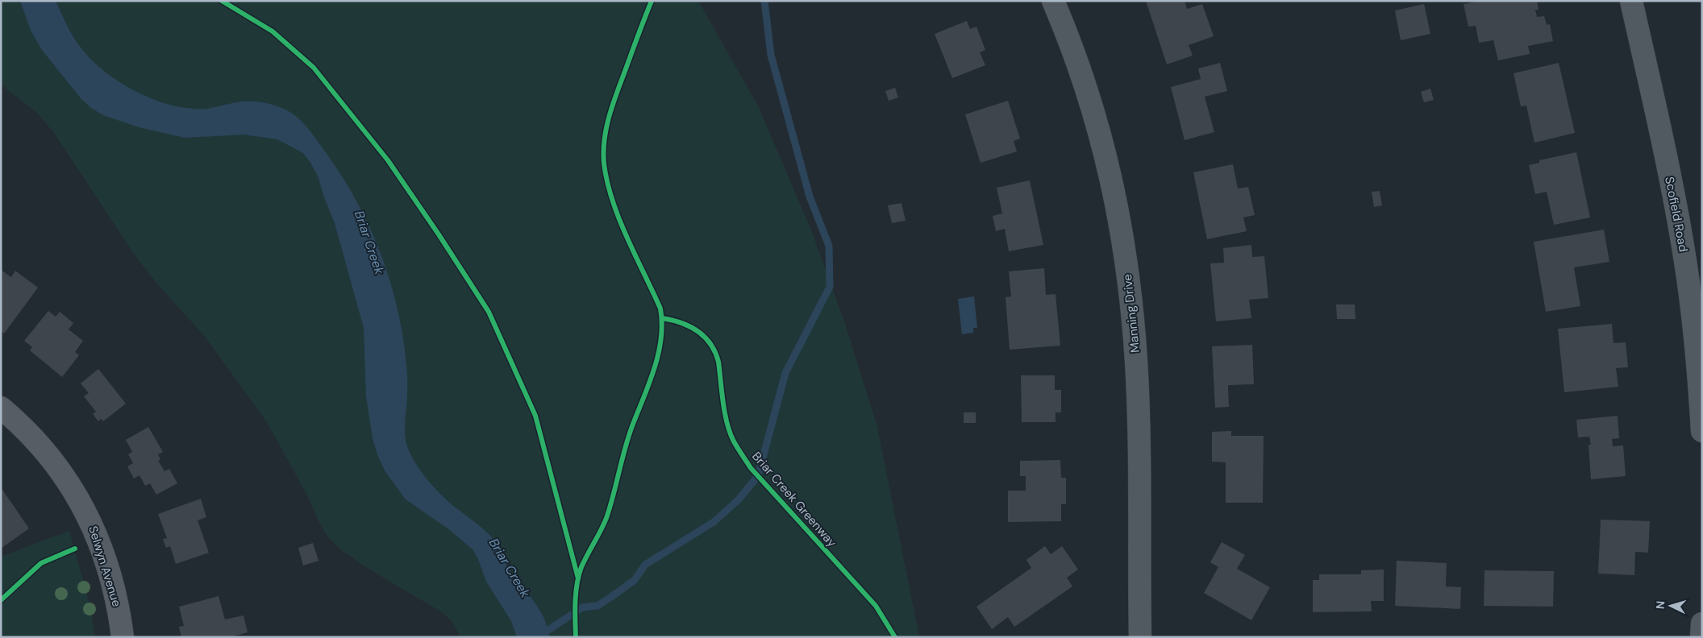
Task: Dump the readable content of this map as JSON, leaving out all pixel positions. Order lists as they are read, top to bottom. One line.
{"streets":{"street":["Scofield Road","Manning Drive","Selwyn Avenue"],"cycle path":["Briar Creek Greenway"]},"water":["Briar Creek"],"north":"left"}
